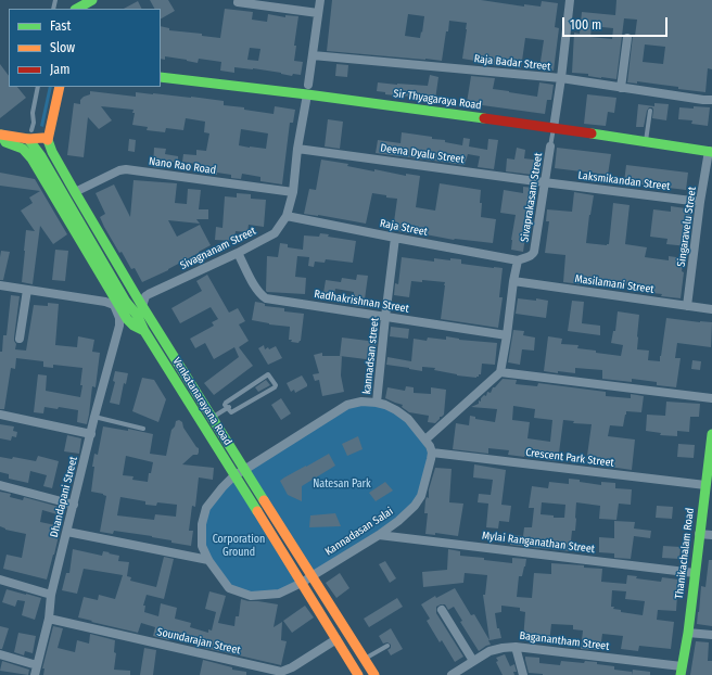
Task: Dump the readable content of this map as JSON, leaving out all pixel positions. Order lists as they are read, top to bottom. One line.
{"streets":{"main road":["Sir Thyagaraya Road","Venkatanarayana Road","Thanikachalam Road"],"street":["Raja Badar Street","Deena Dyalu Street","Nano Rao Road","Laksmikandan Street","Sivaprakasam Street","Singaravelu Street","Raja Street","Sivagnanam Street","Masilamani Street","Radhakrishnan Street","kannadsan street","Crescent Park Street","Dhandapani Street","Kannadasan Salai","Mylai Ranganathan Street","Soundarajan Street","Baganantham Street"]},"crossings":[["Raja Badar Street","Sivagnanam Street"],["Sir Thyagaraya Road","Sivaprakasam Street"],["Sir Thyagaraya Road","Singaravelu Street"],["Sir Thyagaraya Road","Sivagnanam Street"],["Deena Dyalu Street","Laksmikandan Street"],["Deena Dyalu Street","Sivaprakasam Street"],["Deena Dyalu Street","Sivagnanam Street"],["Nano Rao Road","Sivagnanam Street"],["Nano Rao Road","Venkatanarayana Road"],["Laksmikandan Street","Sivaprakasam Street"],["Laksmikandan Street","Singaravelu Street"],["Sivaprakasam Street","Raja Street"],["Singaravelu Street","Masilamani Street"],["Raja Street","Sivagnanam Street"],["Raja Street","kannadsan street"],["Sivagnanam Street","Radhakrishnan Street"],["Sivagnanam Street","Venkatanarayana Road"],["Sivagnanam Street","Dhandapani Street"],["Radhakrishnan Street","kannadsan street"],["kannadsan street","Venkatanarayana Road"],["kannadsan street","Kannadasan Salai"],["Venkatanarayana Road","Dhandapani Street"],["Venkatanarayana Road","Kannadasan Salai"],["Venkatanarayana Road","Soundarajan Street"],["Crescent Park Street","Kannadasan Salai"],["Crescent Park Street","Thanikachalam Road"],["Dhandapani Street","Soundarajan Street"],["Kannadasan Salai","Mylai Ranganathan Street"],["Mylai Ranganathan Street","Thanikachalam Road"],["Thanikachalam Road","Baganantham Street"]],"parks":["Natesan Park","Corporation Ground"],"legend":["Fast","Slow","Jam"],"scale_bar":"100 m"}
